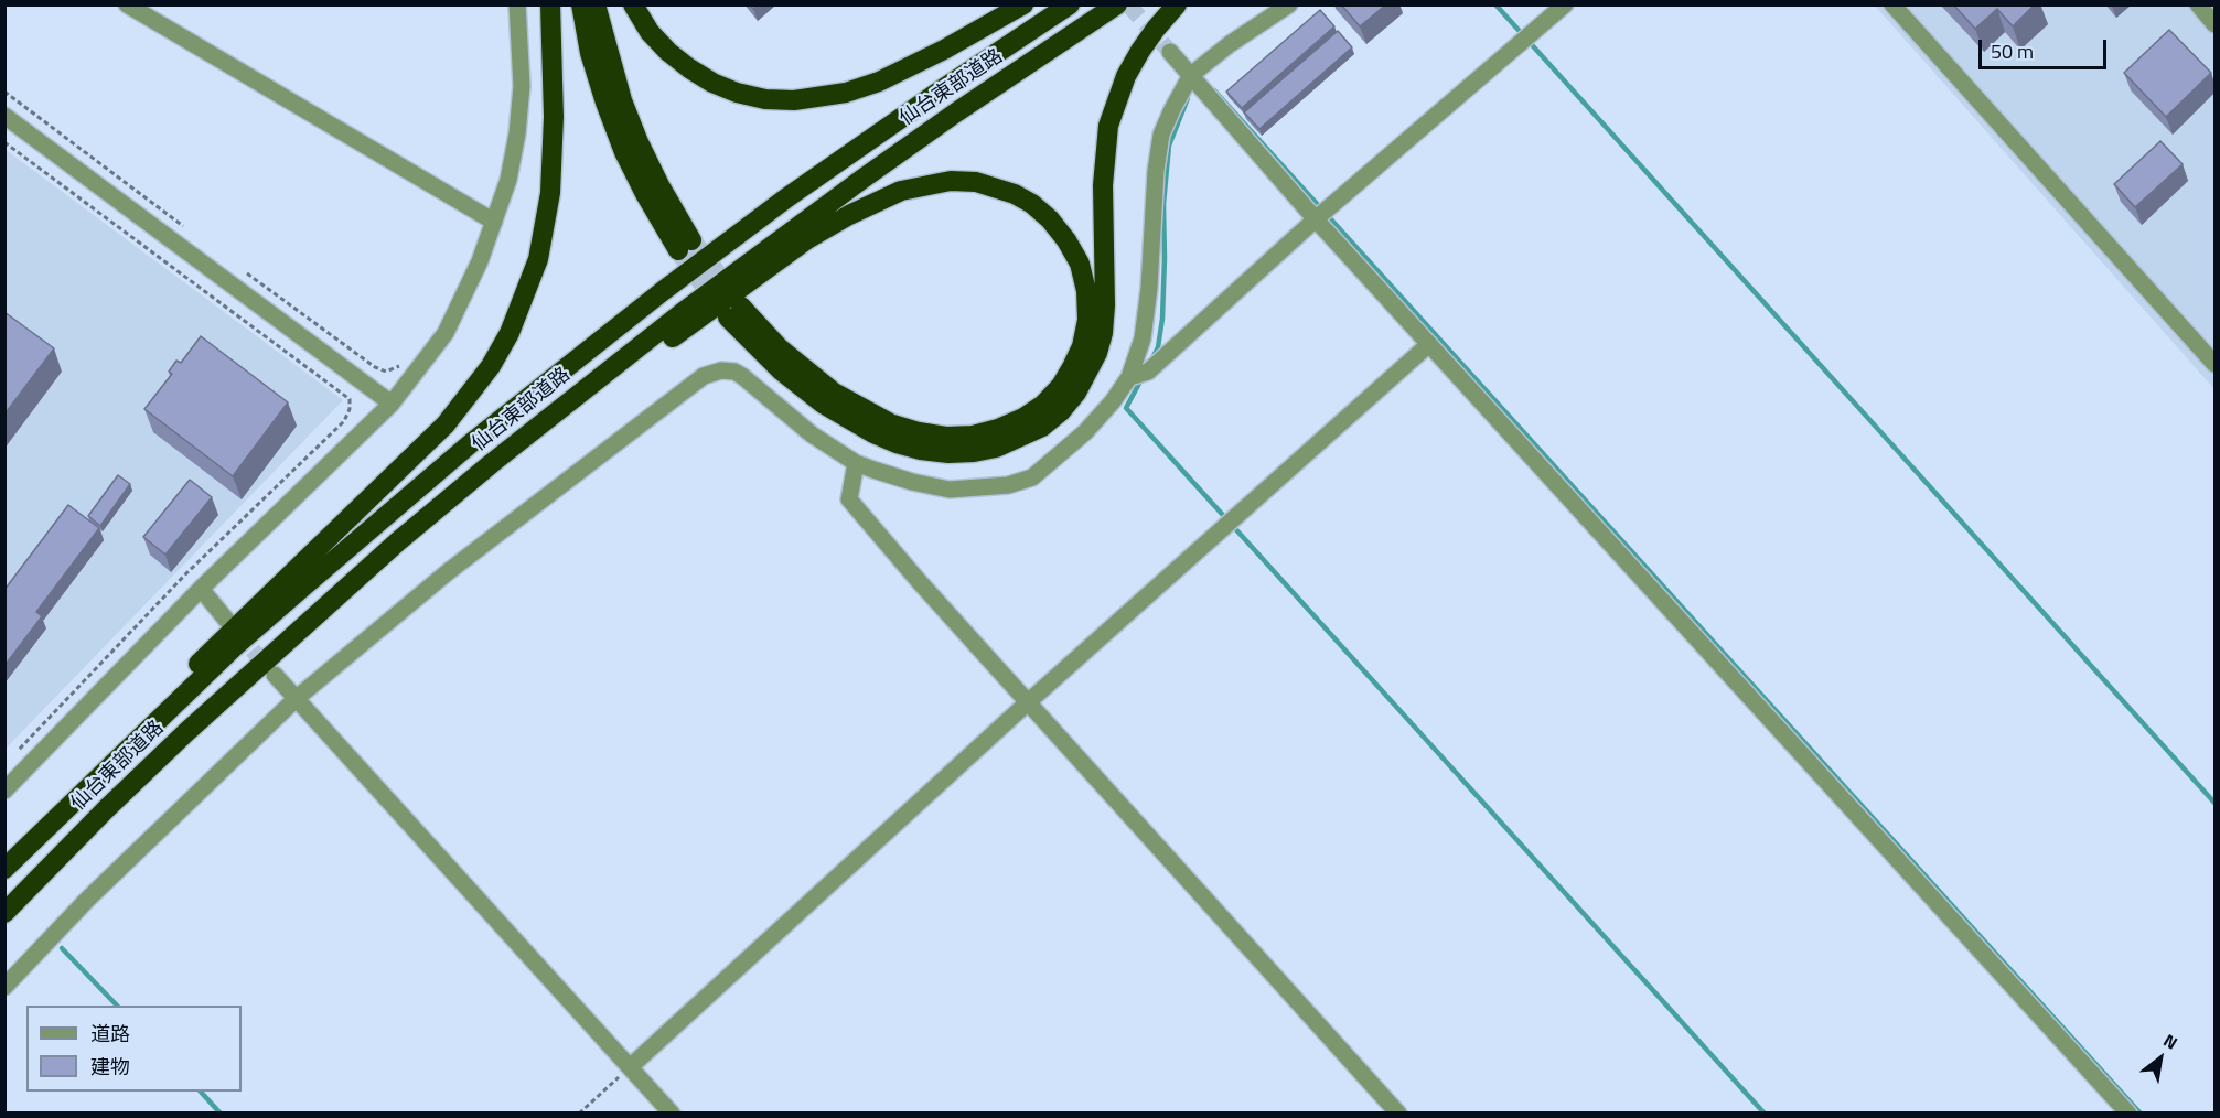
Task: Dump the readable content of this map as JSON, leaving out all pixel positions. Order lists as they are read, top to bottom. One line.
{"streets":{"highway":["仙台東部道路"]},"legend":["道路","建物"],"scale_bar":"50 m","north":"top right"}
